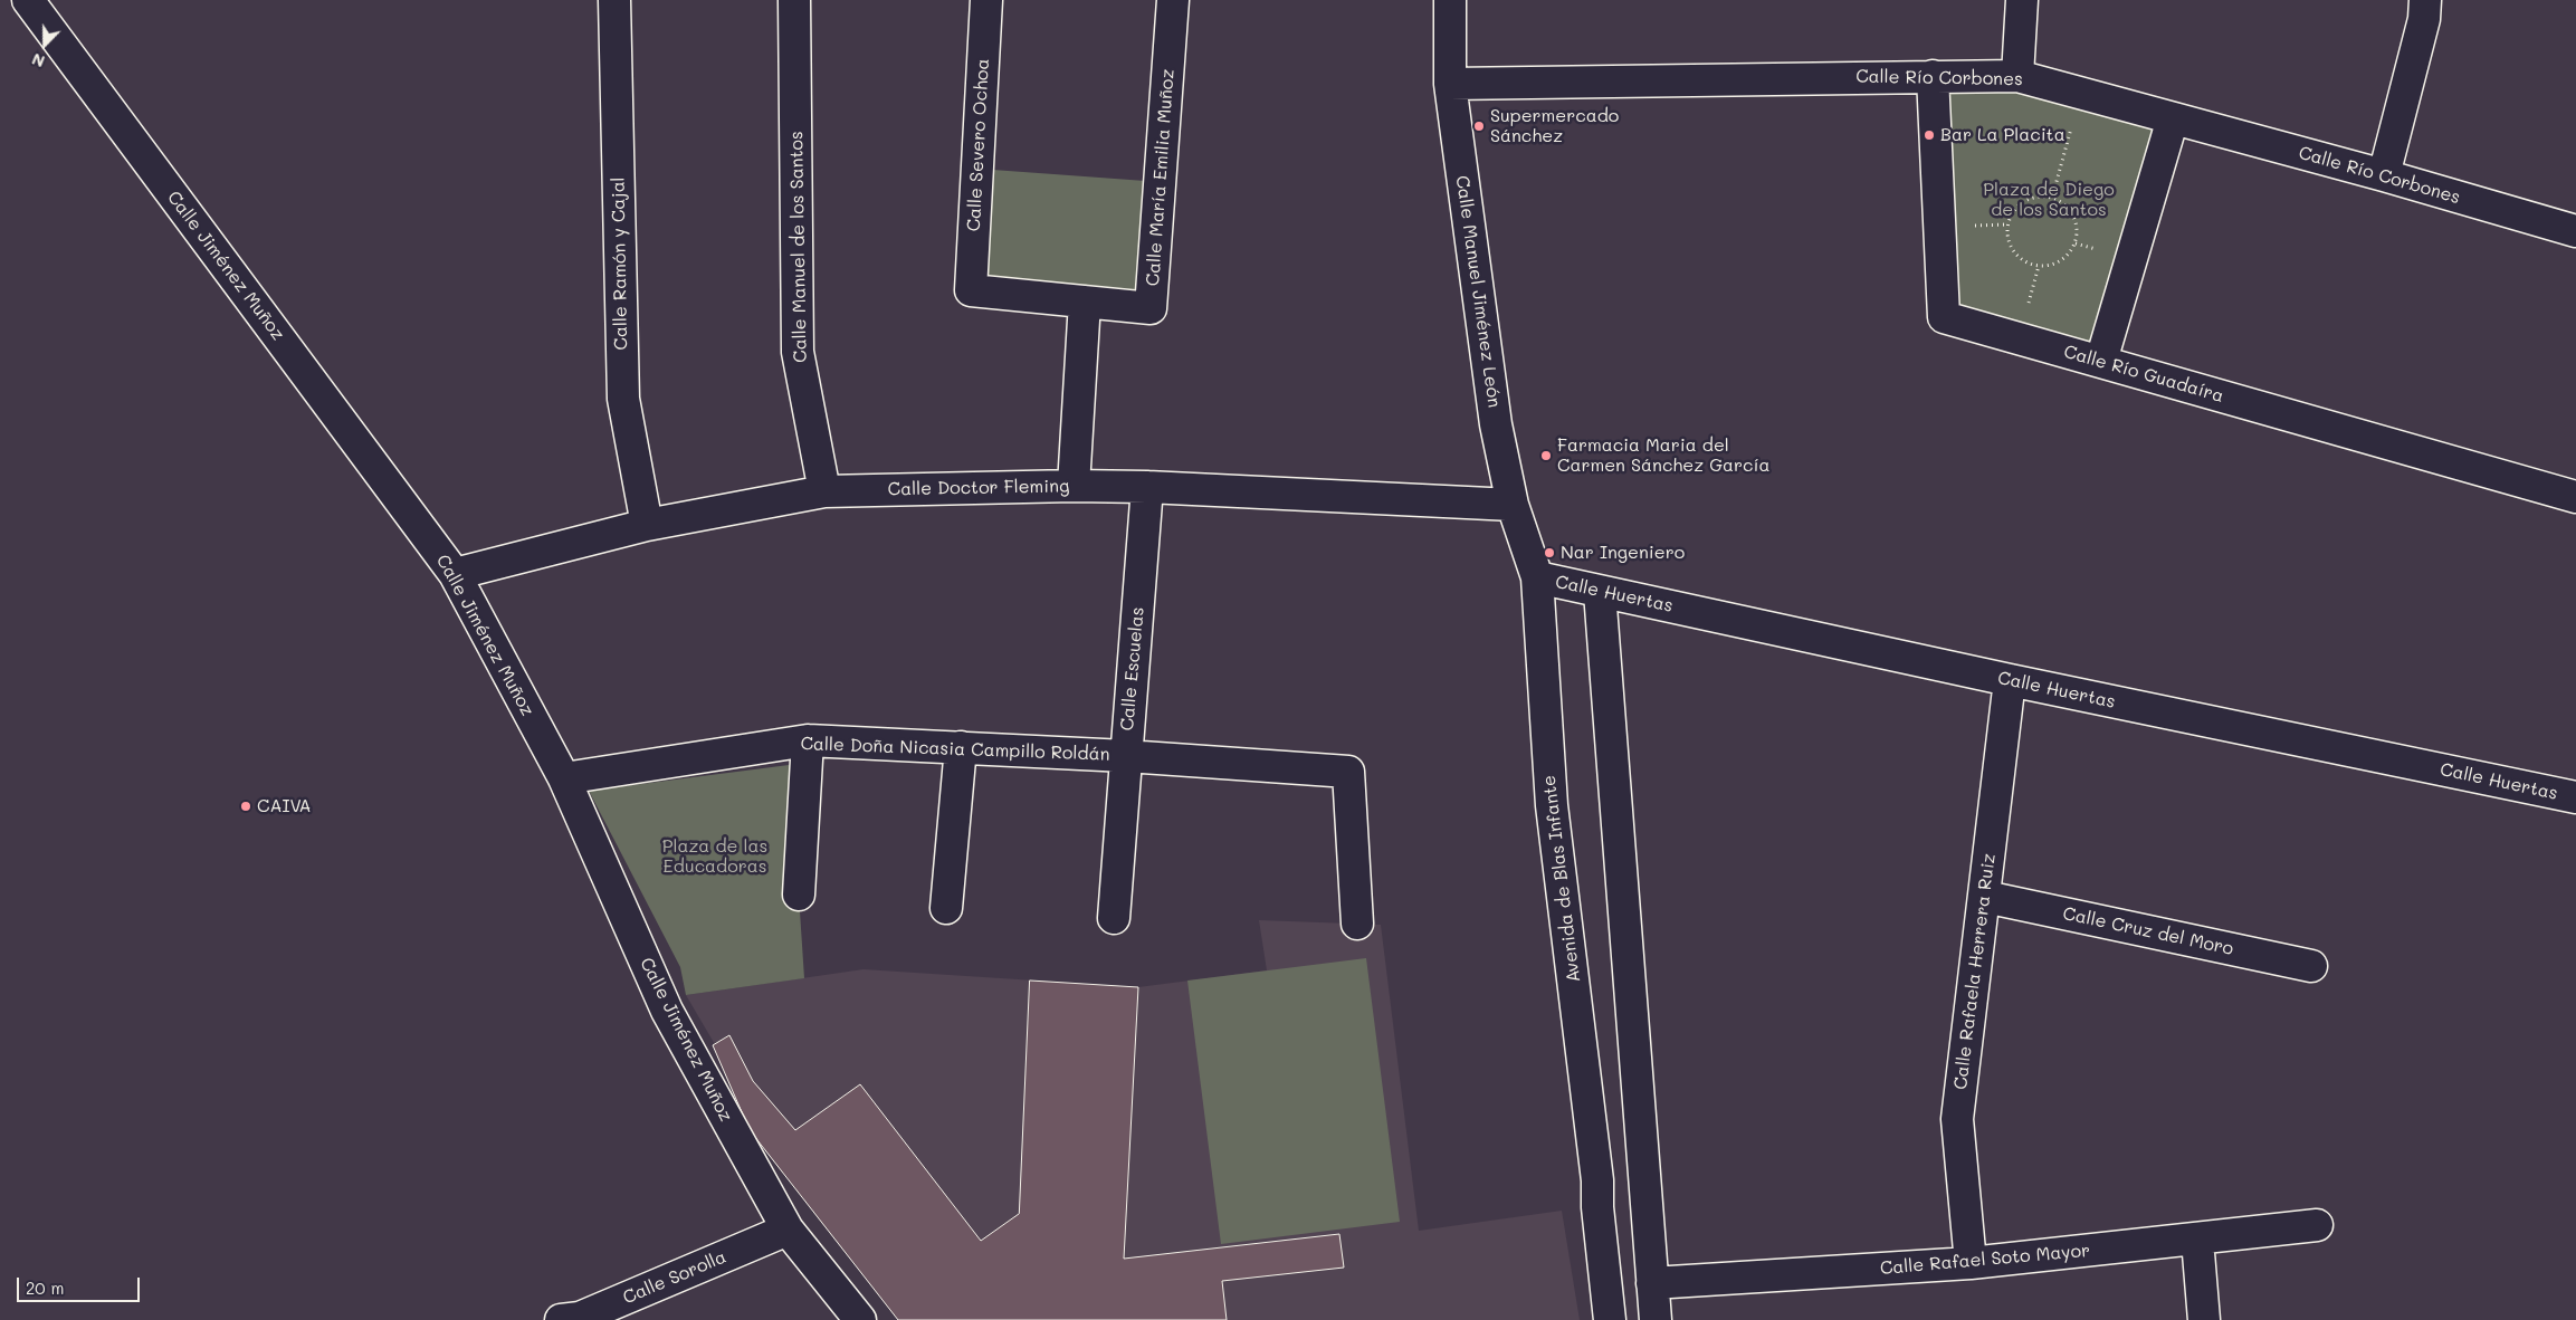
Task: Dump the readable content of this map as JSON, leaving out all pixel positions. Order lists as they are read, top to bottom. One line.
{"streets":{"street":["Calle Río Corbones","Calle Severo Ochoa","Calle María Emilia Muñoz","Calle Manuel de los Santos","Calle Ramón y Cajal","Calle Jiménez Muñoz","Calle Manuel Jiménez León","Calle Río Guadaíra","Calle Doctor Fleming","Calle Huertas","Calle Escuelas","Calle Doña Nicasia Campillo Roldán","Avenida de Blas Infante","Calle Cruz del Moro","Calle Rafaela Herrera Ruiz","Calle Rafael Soto Mayor","Calle Sorolla"]},"crossings":[["Calle Río Corbones","Calle Manuel Jiménez León"],["Calle Río Corbones","Calle Río Guadaíra"],["Calle Severo Ochoa","Calle María Emilia Muñoz"],["Calle Manuel de los Santos","Calle Doctor Fleming"],["Calle Ramón y Cajal","Calle Doctor Fleming"],["Calle Jiménez Muñoz","Calle Doctor Fleming"],["Calle Jiménez Muñoz","Calle Doña Nicasia Campillo Roldán"],["Calle Jiménez Muñoz","Calle Sorolla"],["Calle Manuel Jiménez León","Calle Doctor Fleming"],["Calle Manuel Jiménez León","Calle Huertas"],["Calle Manuel Jiménez León","Avenida de Blas Infante"],["Calle Doctor Fleming","Calle Escuelas"],["Calle Huertas","Avenida de Blas Infante"],["Calle Huertas","Calle Rafaela Herrera Ruiz"],["Calle Escuelas","Calle Doña Nicasia Campillo Roldán"],["Calle Cruz del Moro","Calle Rafaela Herrera Ruiz"],["Calle Rafaela Herrera Ruiz","Calle Rafael Soto Mayor"]],"parks":["Plaza de Diego de los Santos","Plaza de las Educadoras"],"places":["Supermercado Sánchez","Bar La Placita","Farmacia Maria del Carmen Sánchez García","Nar Ingeniero","CAIVA"],"scale_bar":"20 m","north":"bottom"}
